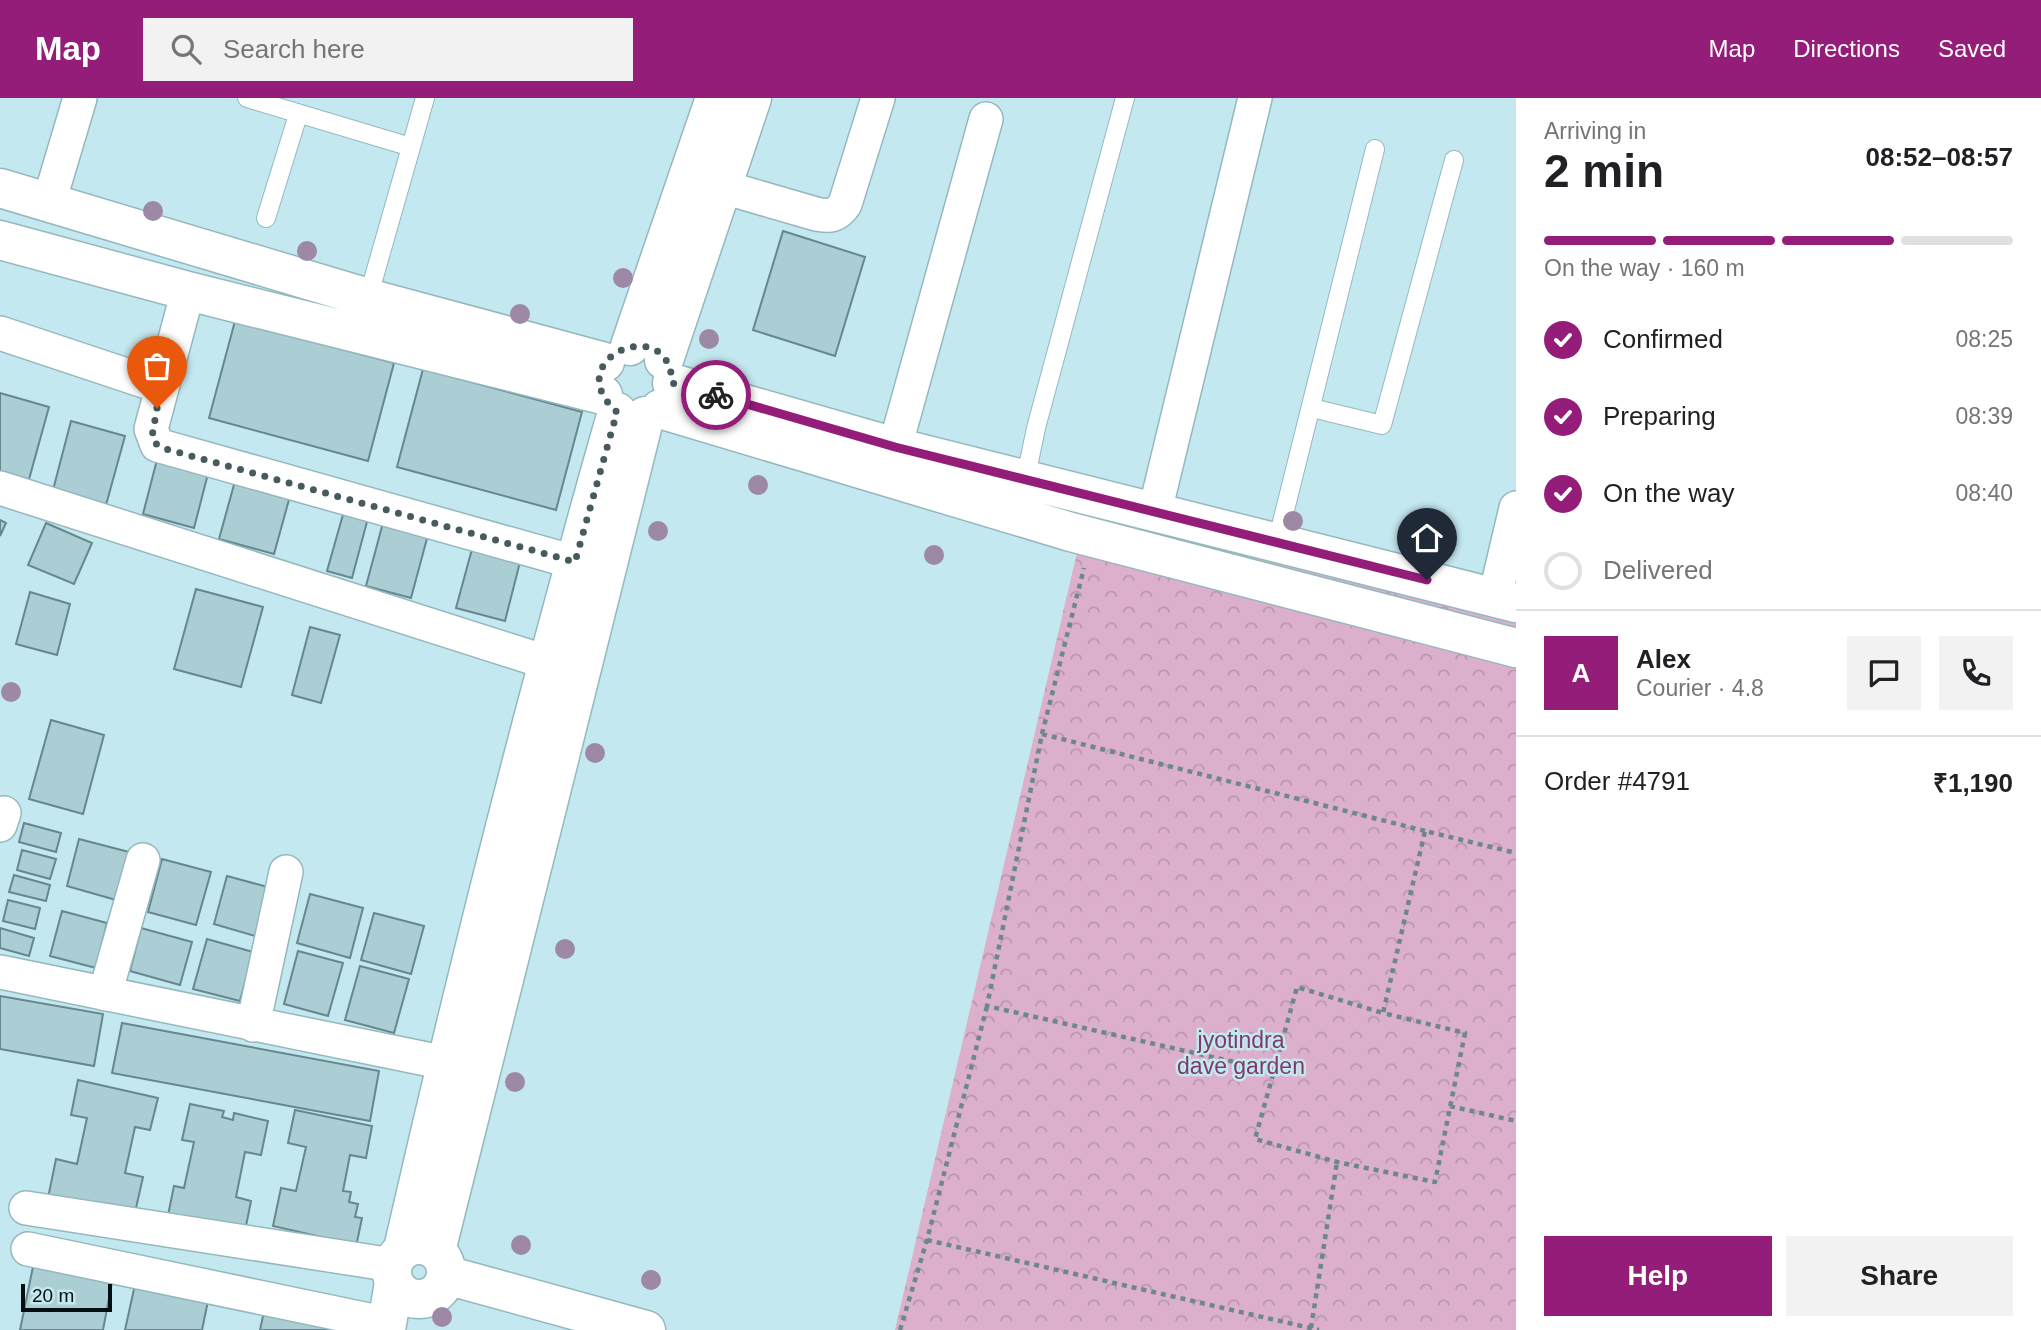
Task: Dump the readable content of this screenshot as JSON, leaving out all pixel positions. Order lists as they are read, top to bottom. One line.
{"parks":["jyotindra dave garden"],"scale_bar":"20 m","page":{"header":"Map","search":"Search here","nav":["Map","Directions","Saved"],"heading":["2 min","Arriving in","08:52–08:57"],"panel":["Alex","Courier · 4.8","Order #4791","₹1,190"],"bar":"On the way · 160 m","list":[["Confirmed","08:25"],["Preparing","08:39"],["On the way","08:40"],"Delivered"],"round":"A","buttons":["Help","Share"],"scale":"20 m"}}
